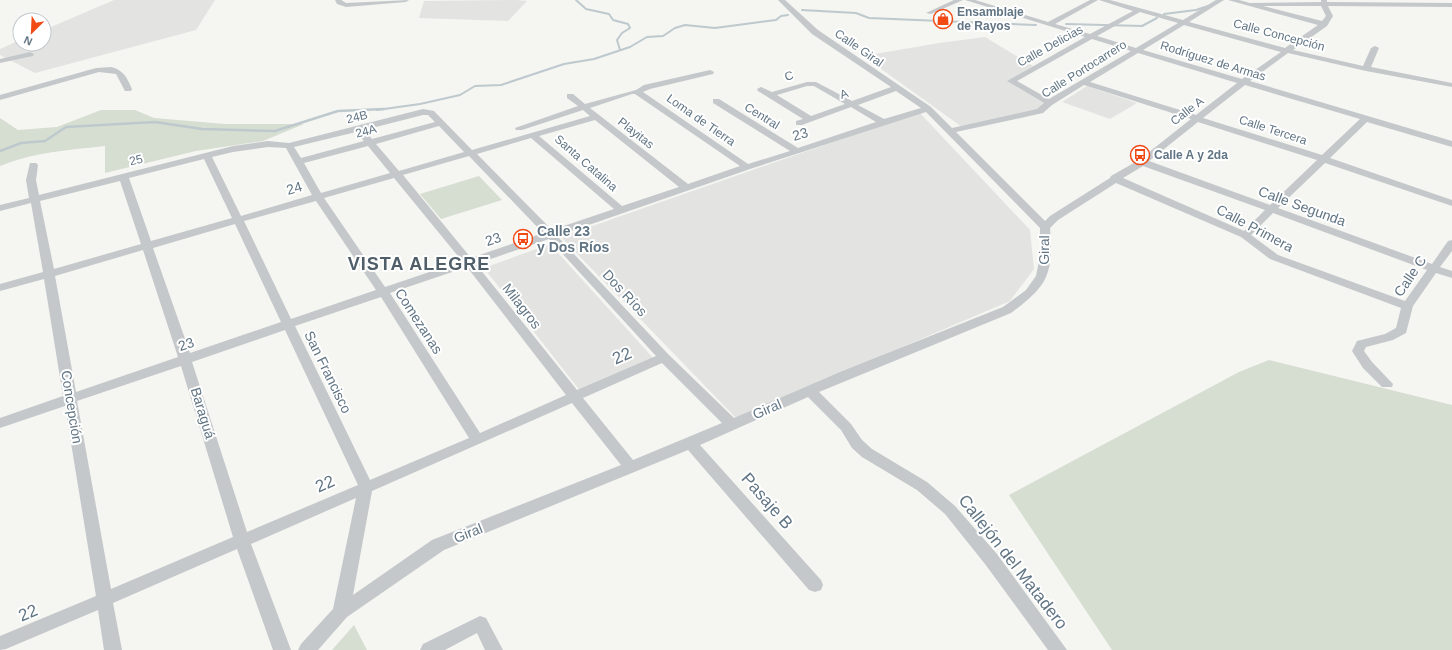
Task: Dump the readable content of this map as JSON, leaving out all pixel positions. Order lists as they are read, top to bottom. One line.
{"streets":{"street":["Calle Concepción","Calle Delicias","Calle Giral","Rodríguez de Armas","Calle Portocarrero","C","A","Calle A","Central","24B","Loma de Tierra","Calle Tercera","24A","Playitas","23","25","Santa Catalina","24","Calle Segunda","Calle Primera","Giral","Calle C","Dos Ríos","Milagros","Comezanas","22","San Francisco","Concepción","Baraguá","Pasaje B","Callejón del Matadero"]},"crossings":[["Calle Concepción","Calle Delicias"],["Calle Concepción","Calle Portocarrero"],["Calle Concepción","Calle A"],["Calle Delicias","Rodríguez de Armas"],["Calle Delicias","Calle Portocarrero"],["Calle Giral","A"],["Calle Giral","23"],["Calle Giral","Giral"],["Rodríguez de Armas","Calle Portocarrero"],["Rodríguez de Armas","Calle A"],["Calle Portocarrero","Calle Tercera"],["Calle Portocarrero","Giral"],["C","A"],["Calle A","Calle Tercera"],["Calle A","Calle Segunda"],["Calle A","Calle Primera"],["Calle A","Giral"],["Central","23"],["24B","25"],["24B","Dos Ríos"],["24B","Milagros"],["24B","Comezanas"],["Loma de Tierra","23"],["24A","Dos Ríos"],["24A","Milagros"],["24A","Comezanas"],["Playitas","23"],["Playitas","24"],["23","Santa Catalina"],["23","Giral"],["23","Dos Ríos"],["23","Milagros"],["23","Comezanas"],["23","San Francisco"],["23","Concepción"],["23","Baraguá"],["25","Comezanas"],["25","San Francisco"],["25","Concepción"],["25","Baraguá"],["Santa Catalina","24"],["24","Dos Ríos"],["24","Milagros"],["24","Comezanas"],["24","San Francisco"],["24","Concepción"],["24","Baraguá"],["Calle Segunda","Calle C"],["Calle Primera","Calle C"],["Giral","Dos Ríos"],["Giral","Milagros"],["Giral","Pasaje B"],["Giral","Callejón del Matadero"],["Dos Ríos","22"],["Milagros","22"],["Comezanas","22"],["22","San Francisco"],["22","Concepción"],["22","Baraguá"]],"districts":["VISTA ALEGRE"],"places":{"shop":["Ensamblaje de Rayos"],"bus stop":["Calle A y 2da","Calle 23 y Dos Ríos"]},"north":"bottom left"}
